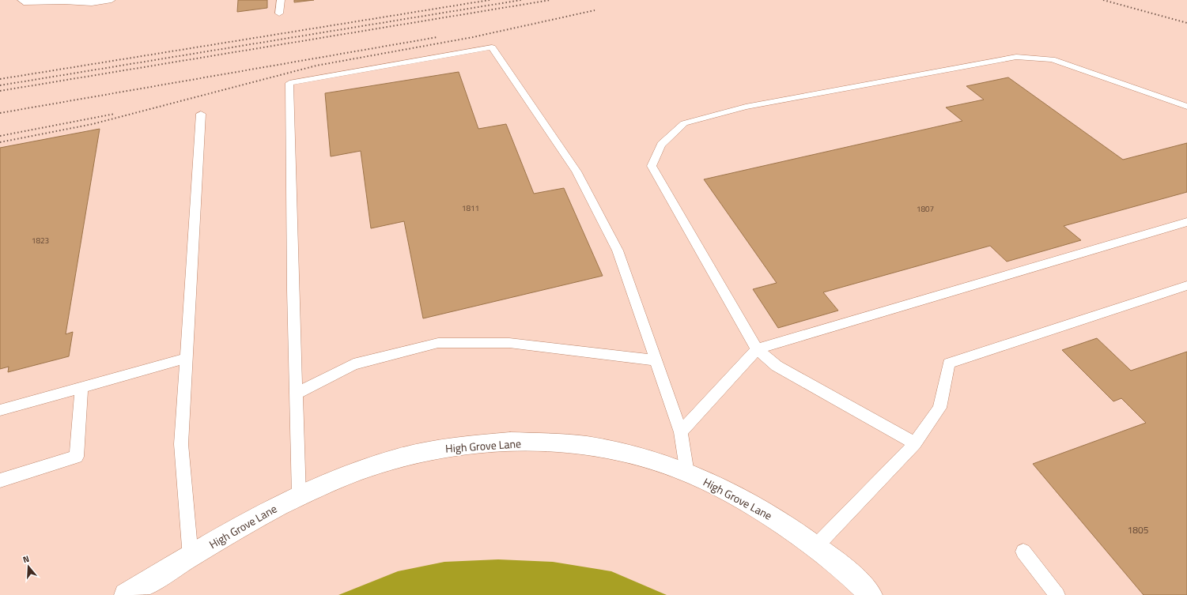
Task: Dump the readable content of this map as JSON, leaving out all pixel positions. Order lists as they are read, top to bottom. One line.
{"streets":{"street":["High Grove Lane"]},"house_numbers":["1811","1807","1823","1805"],"north":"top"}
